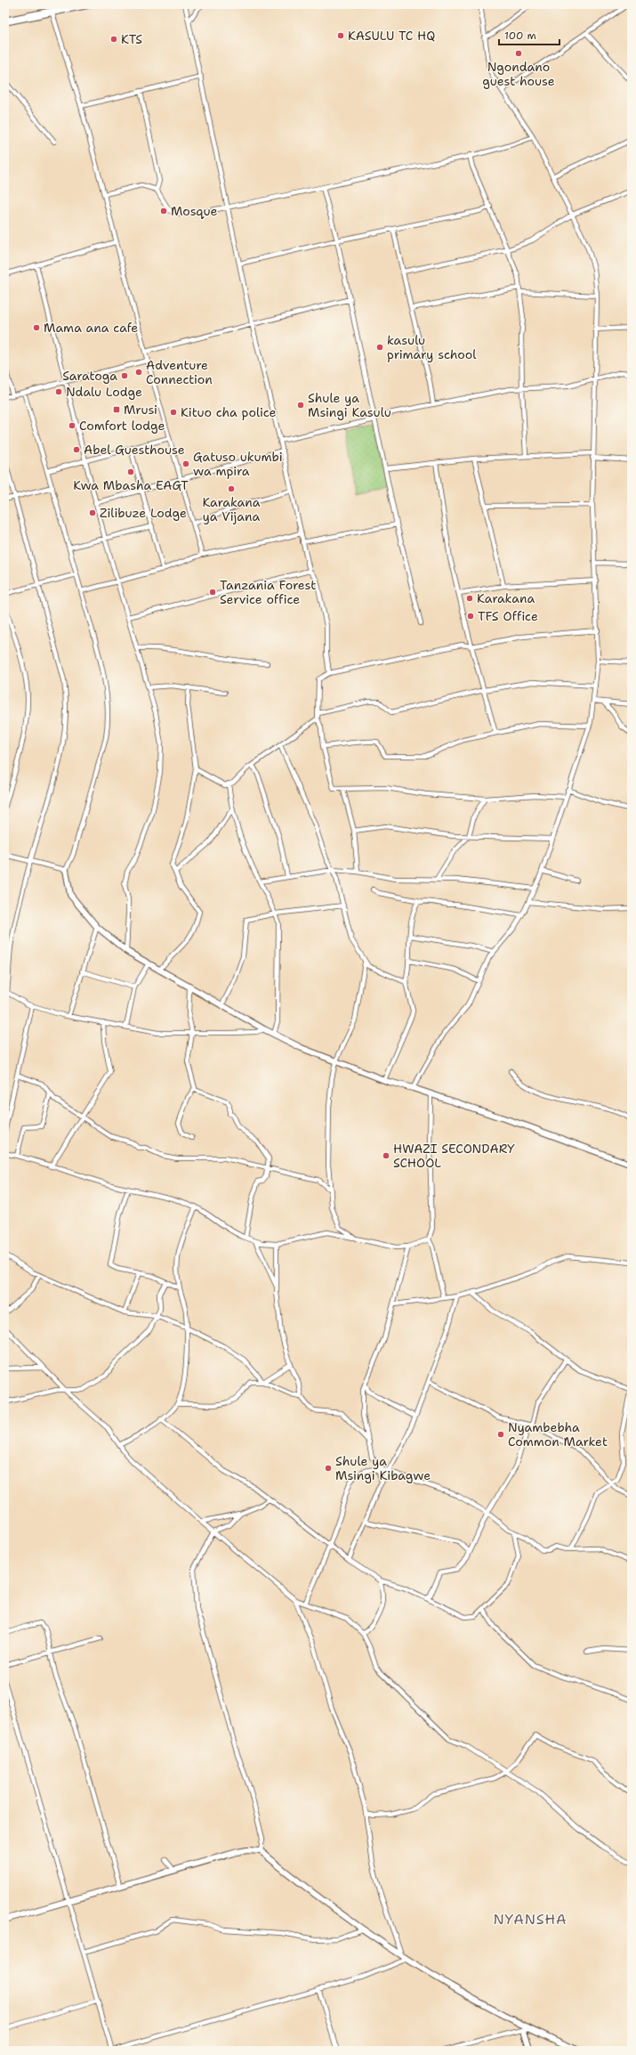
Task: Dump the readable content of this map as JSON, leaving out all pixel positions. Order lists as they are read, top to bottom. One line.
{"districts":["NYANSHA"],"places":{"other":["KASULU TC HQ","KTS","Ngondano guest house","Mosque","Mama ana cafe","kasulu primary school","Adventure Connection","Saratoga","Ndalu Lodge","Shule ya Msingi Kasulu","Kituo cha police","Comfort lodge","Abel Guesthouse","Gatuso ukumbi wa mpira","Kwa Mbasha EAGT","Karakana ya Vijana","Zilibuze Lodge","Tanzania Forest Service office","Karakana","TFS Office","HWAZI SECONDARY SCHOOL","Nyambebha Common Market","Shule ya Msingi Kibagwe"],"transit":["Mrusi"]},"scale_bar":"100 m"}
